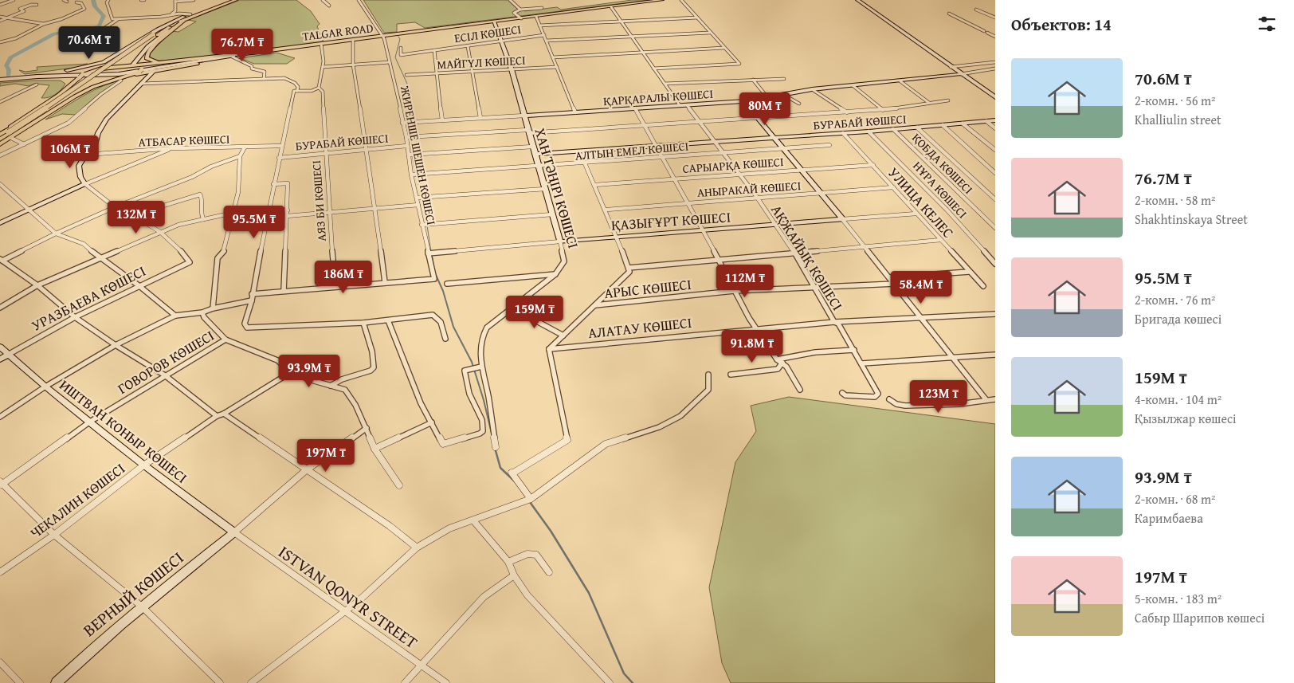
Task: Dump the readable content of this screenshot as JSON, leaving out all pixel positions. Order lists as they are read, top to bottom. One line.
{"streets":{"main road":["TALGAR ROAD"],"street":["ЕСІЛ КӨШЕСІ","МАЙГҮЛ КӨШЕСІ","ҚАРҚАРАЛЫ КӨШЕСІ","БУРАБАЙ КӨШЕСІ","АТБАСАР КӨШЕСІ","АЛТЫН ЕМЕЛ КӨШЕСІ","ЖИРЕНШЕ ШЕШЕН КӨШЕСІ","ҚОБДА КӨШЕСІ","САРЫАРҚА КӨШЕСІ","ХАН ТӘҢІРІ КӨШЕСІ","АНЫРАКАЙ КӨШЕСІ","НҰРА КӨШЕСІ","АЯЗ БИ КӨШЕСІ","УЛИЦА КЕЛЕC","ҚАЗЫҒҰРТ КӨШЕСІ","АҚЖАЙЫҚ КӨШЕСІ","АРЫС КӨШЕСІ","УРАЗБАЕВА КӨШЕСІ","АЛАТАУ КӨШЕСІ","ГОВОРОВ КӨШЕСІ","ИШТВАН КОНЫР КӨШЕСІ","ЧЕКАЛИН КӨШЕСІ","ВЕРНЫЙ КӨШЕСІ","ISTVAN QONYR STREET"]},"crossings":[["TALGAR ROAD","ЖИРЕНШЕ ШЕШЕН КӨШЕСІ"],["TALGAR ROAD","ХАН ТӘҢІРІ КӨШЕСІ"],["TALGAR ROAD","АЯЗ БИ КӨШЕСІ"],["ЕСІЛ КӨШЕСІ","ХАН ТӘҢІРІ КӨШЕСІ"],["МАЙГҮЛ КӨШЕСІ","ХАН ТӘҢІРІ КӨШЕСІ"],["ҚАРҚАРАЛЫ КӨШЕСІ","ЖИРЕНШЕ ШЕШЕН КӨШЕСІ"],["ҚАРҚАРАЛЫ КӨШЕСІ","ХАН ТӘҢІРІ КӨШЕСІ"],["ҚАРҚАРАЛЫ КӨШЕСІ","АҚЖАЙЫҚ КӨШЕСІ"],["БУРАБАЙ КӨШЕСІ","ЖИРЕНШЕ ШЕШЕН КӨШЕСІ"],["БУРАБАЙ КӨШЕСІ","ҚОБДА КӨШЕСІ"],["БУРАБАЙ КӨШЕСІ","ХАН ТӘҢІРІ КӨШЕСІ"],["БУРАБАЙ КӨШЕСІ","НҰРА КӨШЕСІ"],["БУРАБАЙ КӨШЕСІ","АЯЗ БИ КӨШЕСІ"],["БУРАБАЙ КӨШЕСІ","УЛИЦА КЕЛЕC"],["БУРАБАЙ КӨШЕСІ","АҚЖАЙЫҚ КӨШЕСІ"],["АЛТЫН ЕМЕЛ КӨШЕСІ","ЖИРЕНШЕ ШЕШЕН КӨШЕСІ"],["АЛТЫН ЕМЕЛ КӨШЕСІ","ХАН ТӘҢІРІ КӨШЕСІ"],["АЛТЫН ЕМЕЛ КӨШЕСІ","АҚЖАЙЫҚ КӨШЕСІ"],["ЖИРЕНШЕ ШЕШЕН КӨШЕСІ","ҚАЗЫҒҰРТ КӨШЕСІ"],["САРЫАРҚА КӨШЕСІ","УЛИЦА КЕЛЕC"],["САРЫАРҚА КӨШЕСІ","АҚЖАЙЫҚ КӨШЕСІ"],["ХАН ТӘҢІРІ КӨШЕСІ","ҚАЗЫҒҰРТ КӨШЕСІ"],["АНЫРАКАЙ КӨШЕСІ","УЛИЦА КЕЛЕC"],["АНЫРАКАЙ КӨШЕСІ","АҚЖАЙЫҚ КӨШЕСІ"],["УЛИЦА КЕЛЕC","ҚАЗЫҒҰРТ КӨШЕСІ"],["ҚАЗЫҒҰРТ КӨШЕСІ","АҚЖАЙЫҚ КӨШЕСІ"],["АҚЖАЙЫҚ КӨШЕСІ","АРЫС КӨШЕСІ"],["АҚЖАЙЫҚ КӨШЕСІ","АЛАТАУ КӨШЕСІ"],["УРАЗБАЕВА КӨШЕСІ","ИШТВАН КОНЫР КӨШЕСІ"],["ГОВОРОВ КӨШЕСІ","ИШТВАН КОНЫР КӨШЕСІ"],["ИШТВАН КОНЫР КӨШЕСІ","ЧЕКАЛИН КӨШЕСІ"],["ИШТВАН КОНЫР КӨШЕСІ","ВЕРНЫЙ КӨШЕСІ"],["ИШТВАН КОНЫР КӨШЕСІ","ISTVAN QONYR STREET"],["ВЕРНЫЙ КӨШЕСІ","ISTVAN QONYR STREET"]],"page":{"heading":"Объектов: 14","price":["70.6M ₸","76.7M ₸","80M ₸","106M ₸","132M ₸","95.5M ₸","186M ₸","112M ₸","58.4M ₸","159M ₸","91.8M ₸","93.9M ₸","123M ₸","197M ₸"],"list":[{"name":"70.6M ₸","note":"2-комн. · 56 m² · Khalliulin street"},{"name":"76.7M ₸","note":"2-комн. · 58 m² · Shakhtinskaya Street"},{"name":"95.5M ₸","note":"2-комн. · 76 m² · Бригада көшесі"},{"name":"159M ₸","note":"4-комн. · 104 m² · Қызылжар көшесі"},{"name":"93.9M ₸","note":"2-комн. · 68 m² · Каримбаева"},{"name":"197M ₸","note":"5-комн. · 183 m² · Сабыр Шарипов көшесі"}]}}
